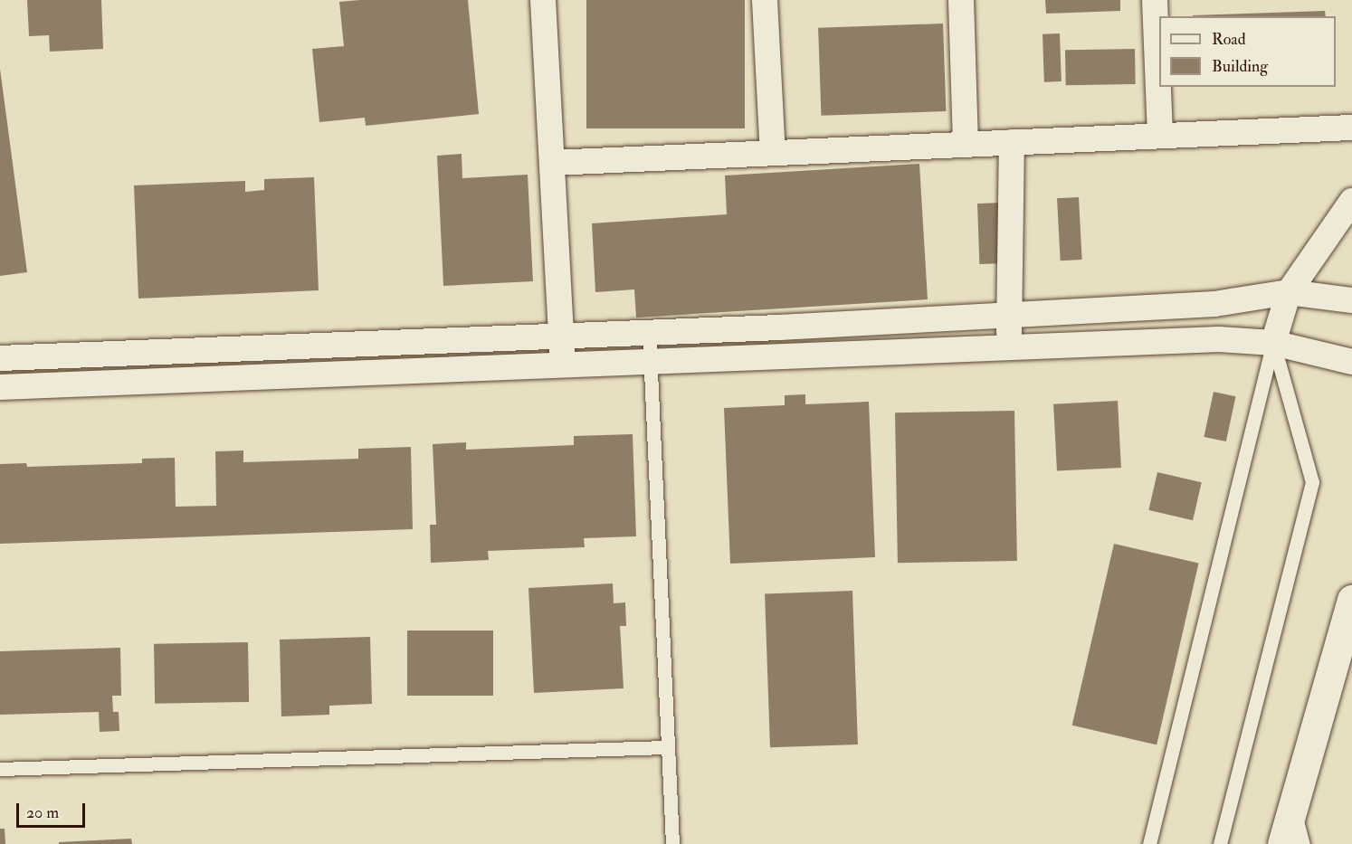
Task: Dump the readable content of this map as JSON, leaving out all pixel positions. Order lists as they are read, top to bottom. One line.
{"legend":["Road","Building"],"scale_bar":"20 m"}
